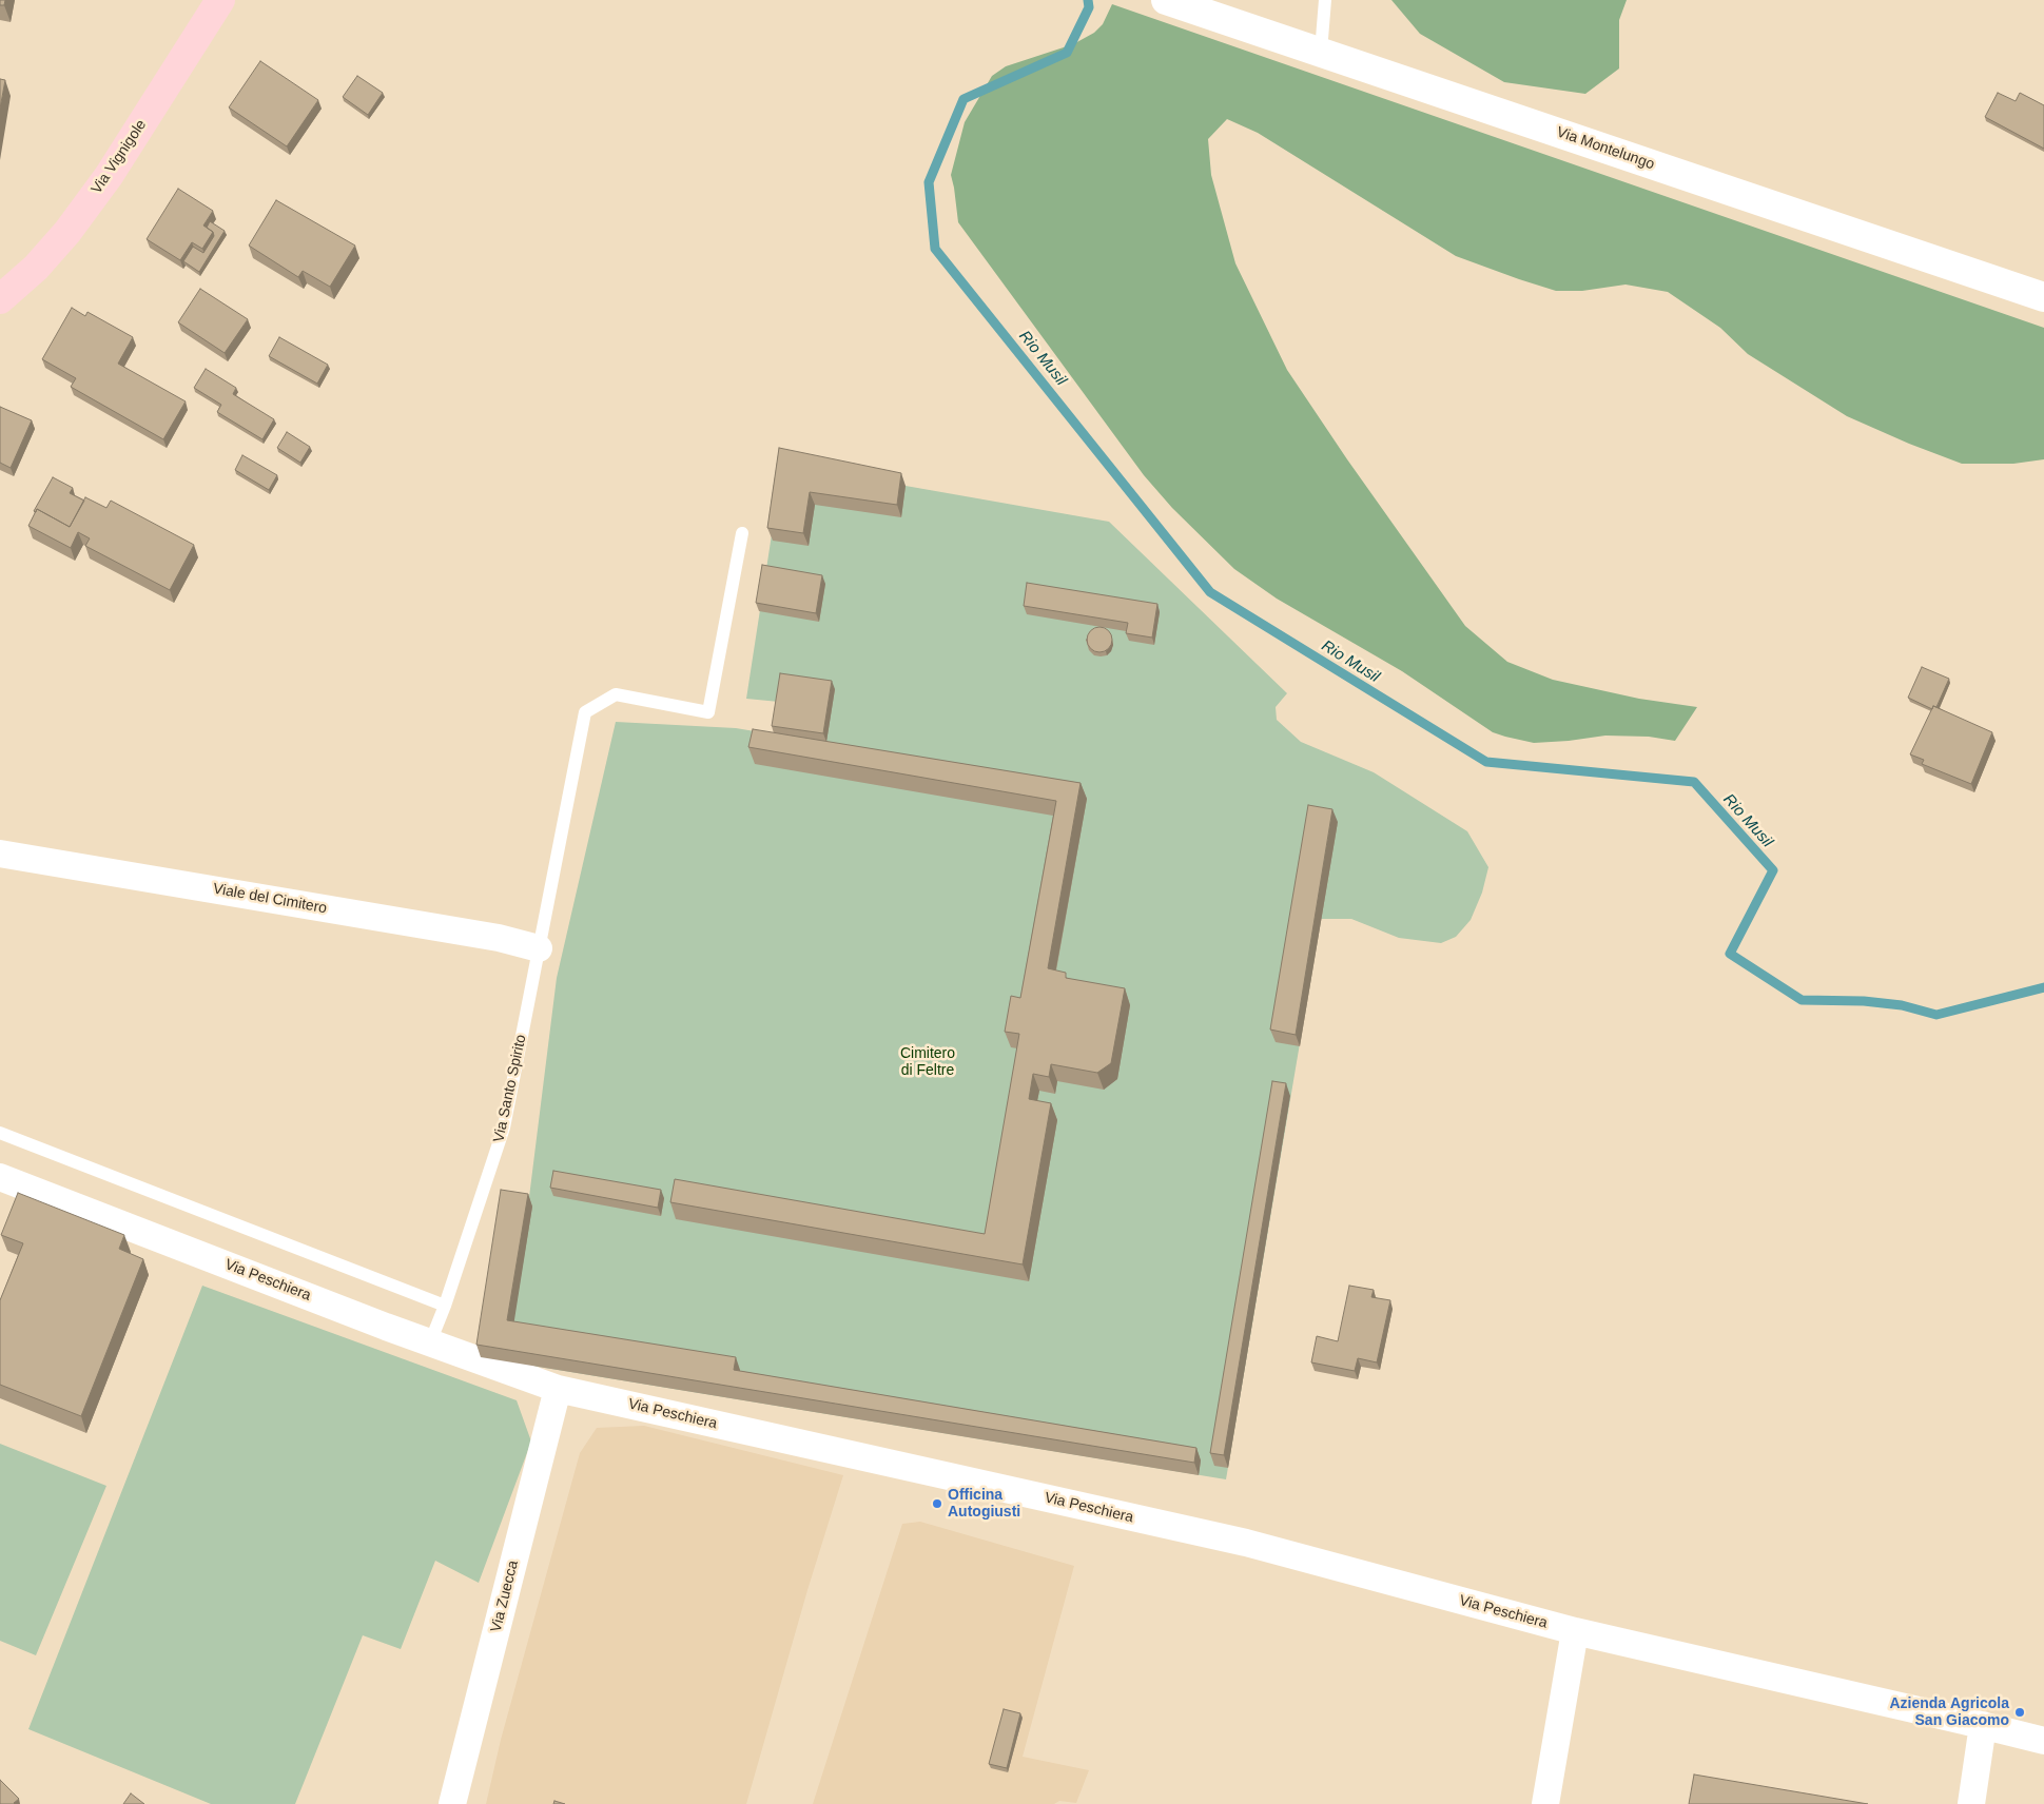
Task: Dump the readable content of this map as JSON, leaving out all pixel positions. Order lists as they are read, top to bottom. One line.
{"streets":{"main road":["Via Vignigole"],"street":["Via Montelungo","Viale del Cimitero","Via Peschiera","Via Zuecca"],"lane":["Via Santo Spirito"]},"crossings":[["Viale del Cimitero","Via Santo Spirito"],["Via Santo Spirito","Via Peschiera"],["Via Peschiera","Via Zuecca"]],"water":["Rio Musil"],"parks":["Cimitero di Feltre"],"places":["Officina Autogiusti","Azienda Agricola San Giacomo"]}
